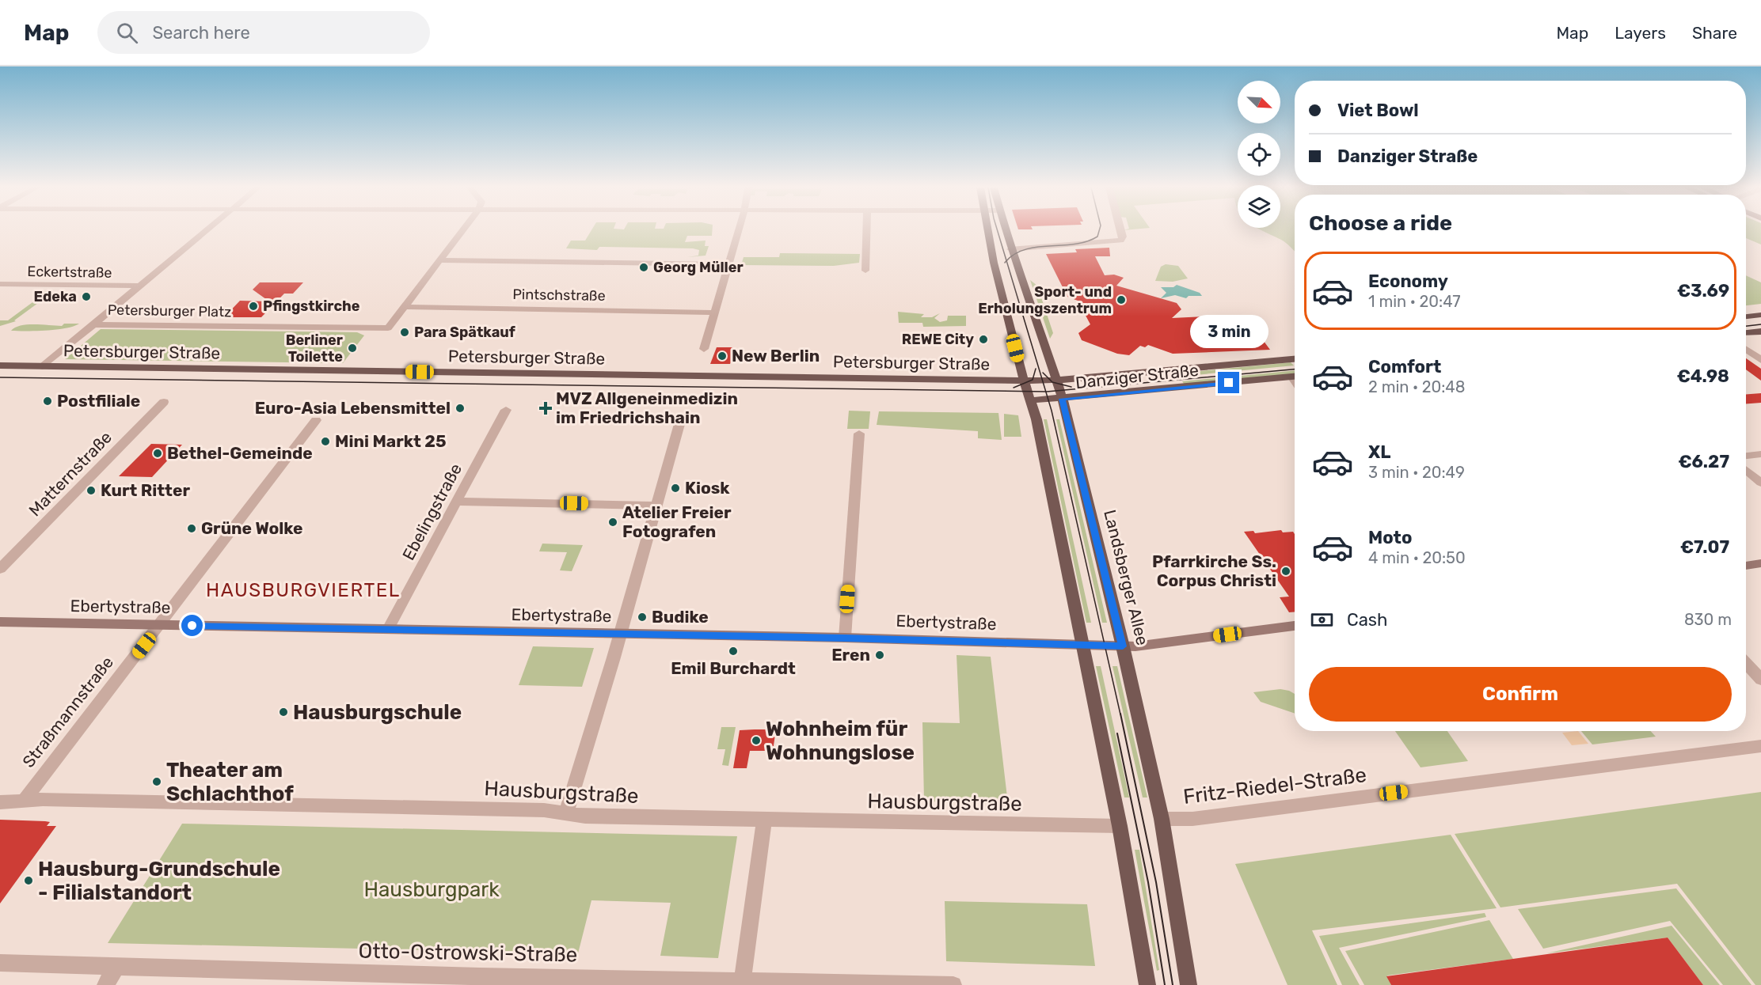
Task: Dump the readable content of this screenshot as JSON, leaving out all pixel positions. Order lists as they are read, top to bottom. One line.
{"streets":{"main road":["Petersburger Straße","Danziger Straße","Landsberger Allee"],"street":["Eckertstraße","Pintschstraße","Petersburger Platz","Matternstraße","Ebelingstraße","Ebertystraße","Straßmannstraße","Fritz-Riedel-Straße","Hausburgstraße","Otto-Ostrowski-Straße"]},"crossings":[["Pintschstraße","Petersburger Platz"],["Petersburger Straße","Danziger Straße"],["Danziger Straße","Landsberger Allee"],["Ebelingstraße","Ebertystraße"],["Landsberger Allee","Ebertystraße"],["Landsberger Allee","Fritz-Riedel-Straße"],["Ebertystraße","Straßmannstraße"],["Straßmannstraße","Hausburgstraße"]],"districts":["HAUSBURGVIERTEL"],"parks":["Hausburgpark"],"places":{"other":["Georg Müller","Edeka","Sport- und Erholungszentrum","Pfingstkirche","Para Spätkauf","REWE City","Berliner Toilette","New Berlin","Postfiliale","Euro-Asia Lebensmittel","Mini Markt 25","Bethel-Gemeinde","Kiosk","Kurt Ritter","Atelier Freier Fotografen","Grüne Wolke","Pfarrkirche Ss. Corpus Christi","Budike","Emil Burchardt","Eren","Hausburgschule","Wohnheim für Wohnungslose","Theater am Schlachthof","Hausburg-Grundschule - Filialstandort"],"health":["MVZ Allgeneinmedizin im Friedrichshain"]},"north":"bottom right","page":{"header":"Map","search":"Search here","nav":["Map","Layers","Share"],"banner":["Viet Bowl","Danziger Straße"],"heading":"Choose a ride","list":[{"name":"Economy","note":"1 min · 20:47","value":"€3.69"},{"name":"Comfort","note":"2 min · 20:48","value":"€4.98"},{"name":"XL","note":"3 min · 20:49","value":"€6.27"},{"name":"Moto","note":"4 min · 20:50","value":"€7.07"}],"bubble":"3 min","pay":["Cash","830 m"],"buttons":"Confirm"}}
